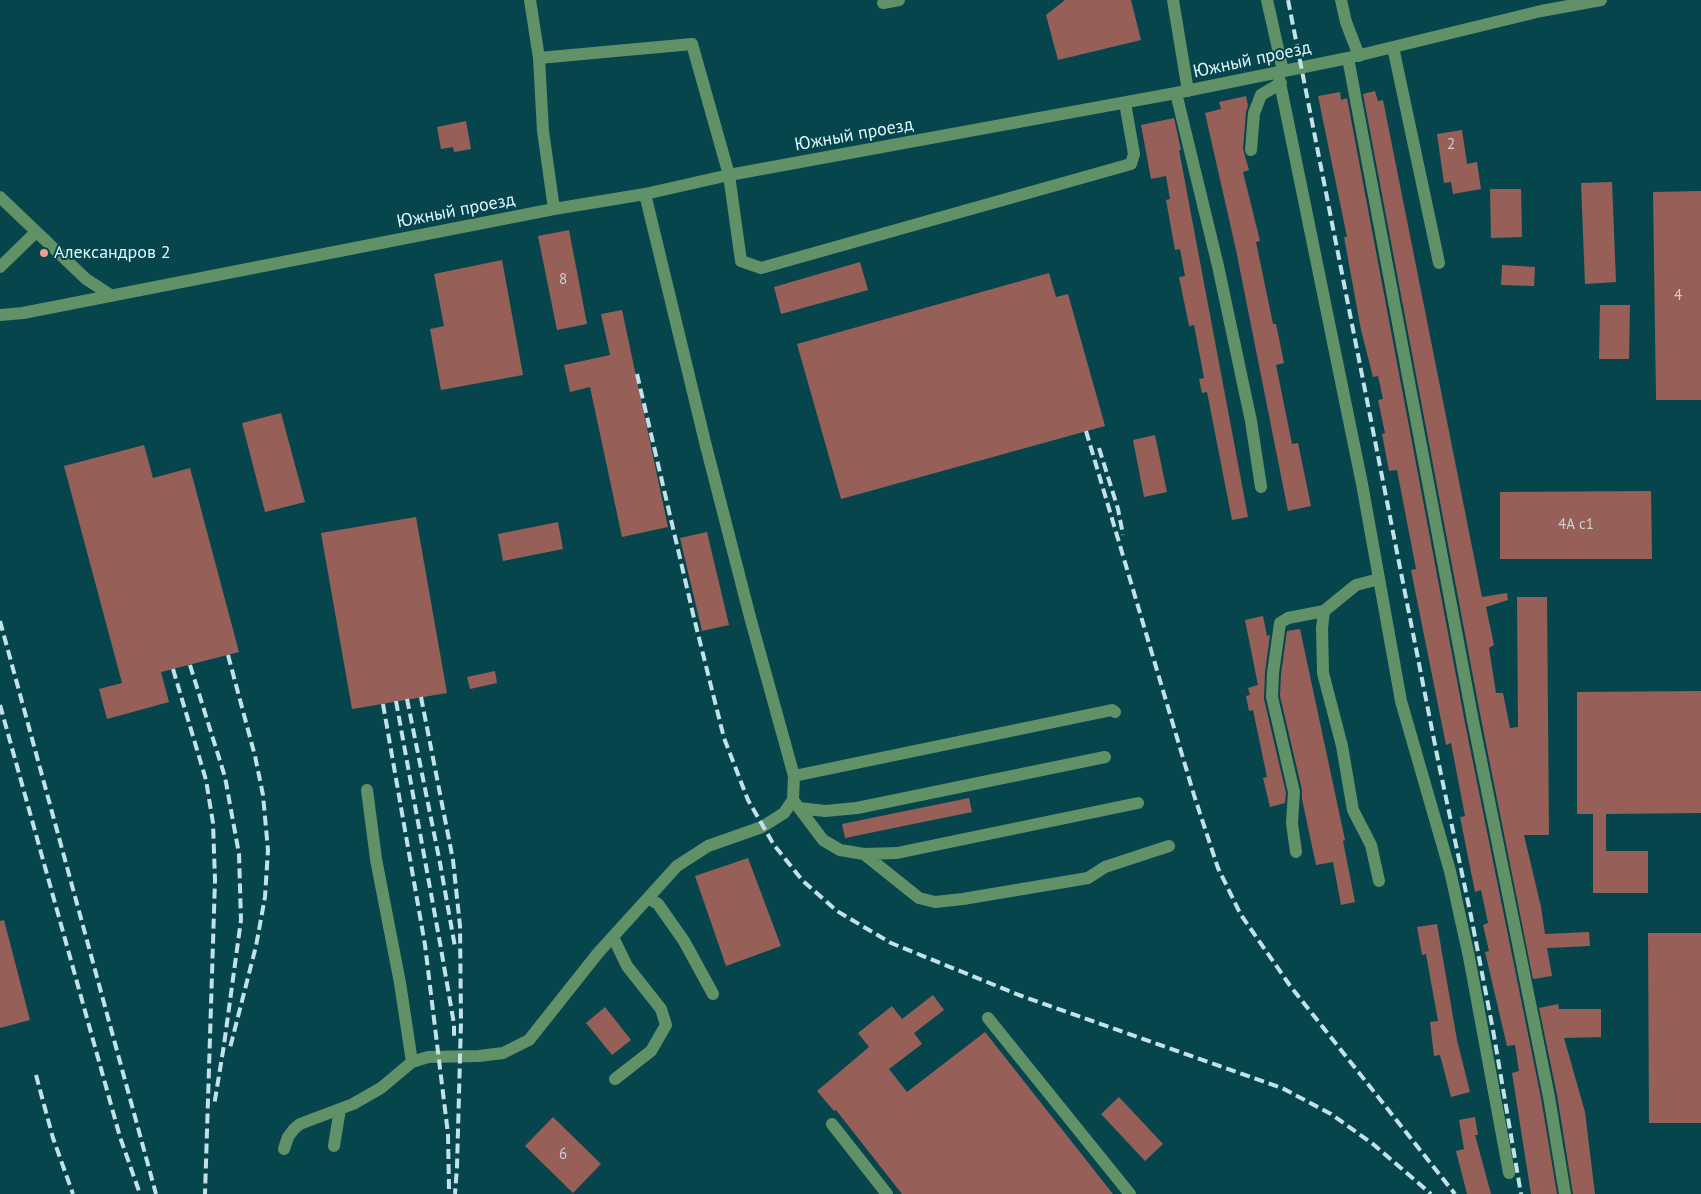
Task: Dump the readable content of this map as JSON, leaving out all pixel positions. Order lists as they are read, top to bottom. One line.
{"streets":{"street":["Южный проезд"]},"places":["Александров 2"],"house_numbers":["2","8","4","4А с1","6"]}
